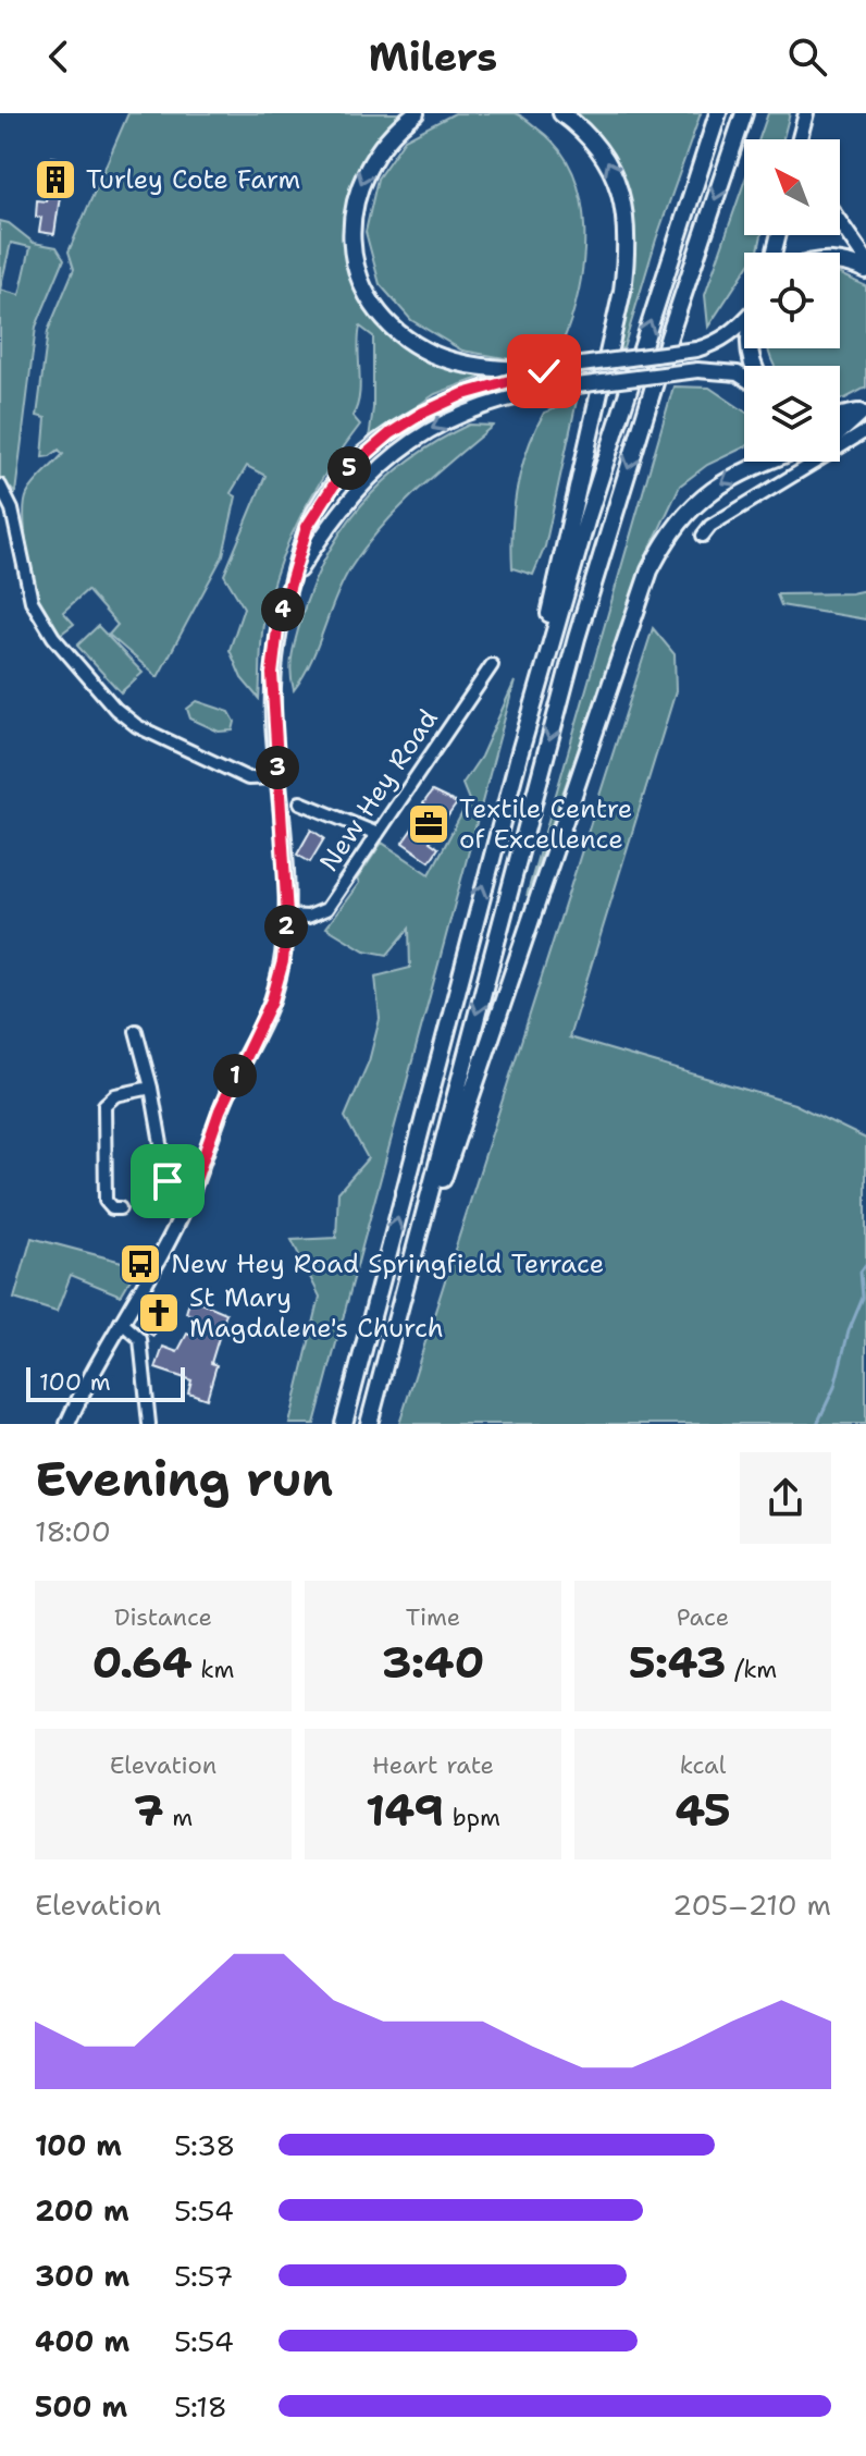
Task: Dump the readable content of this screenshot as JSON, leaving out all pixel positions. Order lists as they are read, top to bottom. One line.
{"streets":{"main road":["New Hey Road"]},"places":{"building":["Turley Cote Farm"],"office":["Textile Centre of Excellence"],"bus stop":["New Hey Road Springfield Terrace"],"church":["St Mary Magdalene's Church"]},"scale_bar":"100 m","north":"top left","page":{"header":"Milers","pins":["5","4","3","2","1"],"scale":"100 m","heading":["Evening run","18:00"],"stats":[["Distance","0.64 km"],["Time","3:40"],["Pace","5:43 /km"],["Elevation","7 m"],["Heart rate","149 bpm"],["kcal","45"]],"chart":["Elevation","205–210 m"],"list":[{"name":"100 m","note":"5:38"},{"name":"200 m","note":"5:54"},{"name":"300 m","note":"5:57"},{"name":"400 m","note":"5:54"},{"name":"500 m","note":"5:18"}]}}
